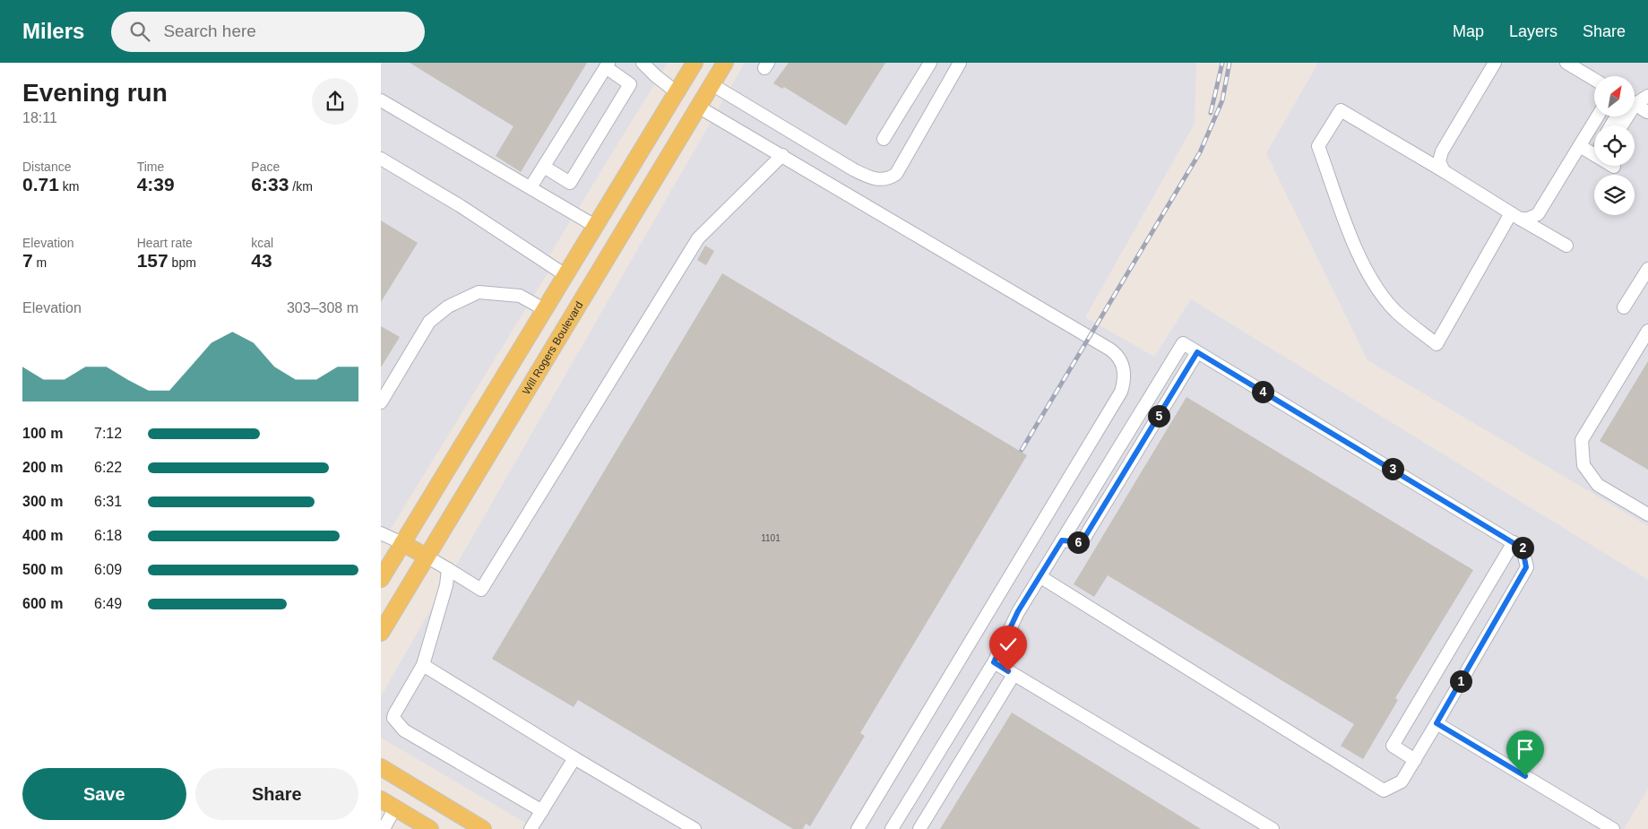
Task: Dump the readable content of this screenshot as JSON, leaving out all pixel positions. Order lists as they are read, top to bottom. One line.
{"streets":{"main road":["Will Rogers Boulevard"]},"house_numbers":["1101"],"north":"top right","page":{"header":"Milers","search":"Search here","nav":["Map","Layers","Share"],"heading":["Evening run","18:11"],"stats":[["Distance","0.71 km"],["Time","4:39"],["Pace","6:33 /km"],["Elevation","7 m"],["Heart rate","157 bpm"],["kcal","43"]],"chart":["Elevation","303–308 m"],"pins":["4","5","3","6","2","1"],"list":[{"name":"100 m","note":"7:12"},{"name":"200 m","note":"6:22"},{"name":"300 m","note":"6:31"},{"name":"400 m","note":"6:18"},{"name":"500 m","note":"6:09"},{"name":"600 m","note":"6:49"}],"buttons":["Save","Share"]}}
